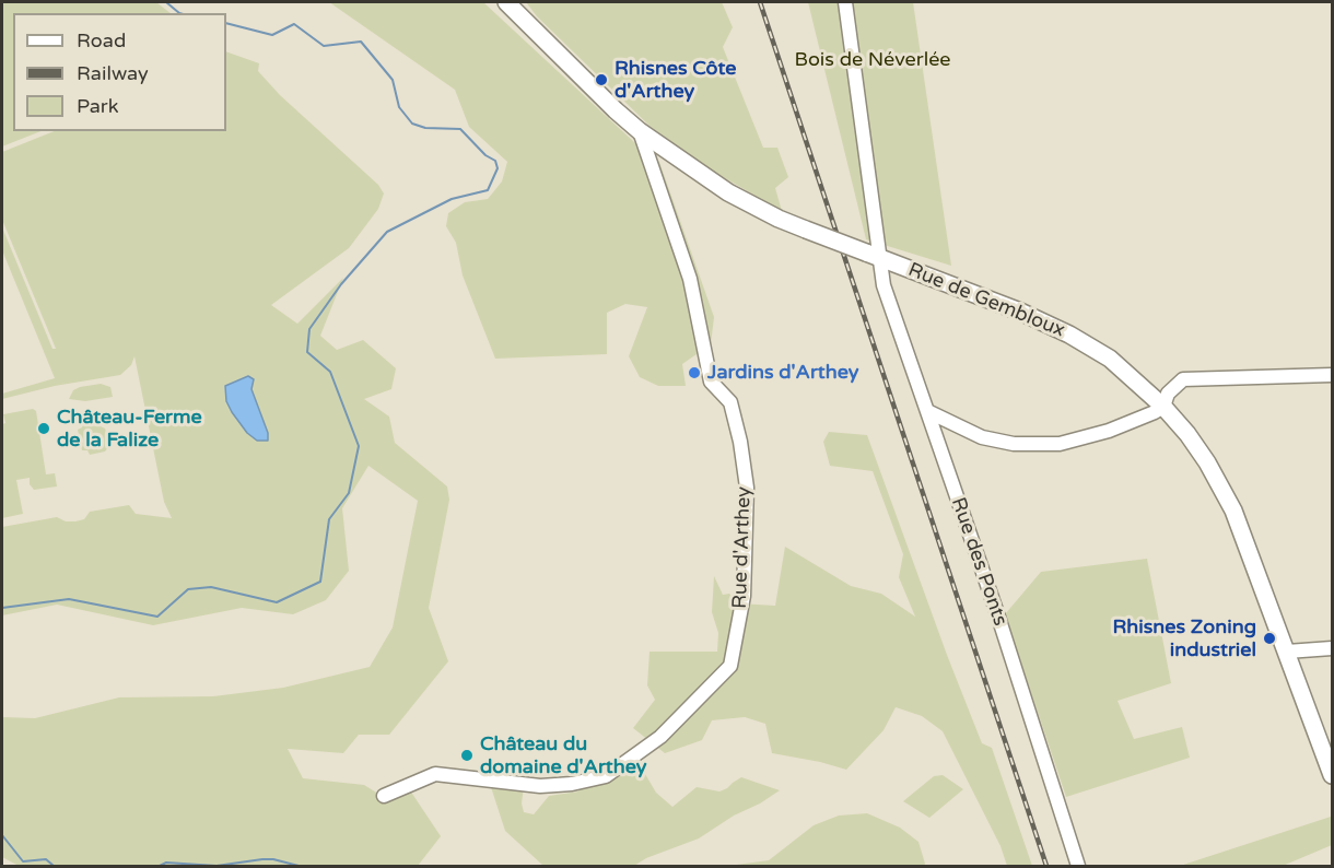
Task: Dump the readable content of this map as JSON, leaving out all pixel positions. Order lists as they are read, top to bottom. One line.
{"streets":{"main road":["Rue de Gembloux"],"street":["Rue d'Arthey","Rue des Ponts"]},"crossings":[["Rue de Gembloux","Rue d'Arthey"],["Rue de Gembloux","Rue des Ponts"]],"parks":["Bois de Néverlée"],"places":["Rhisnes Côte d'Arthey","Jardins d'Arthey","Château-Ferme de la Falize","Rhisnes Zoning industriel","Château du domaine d'Arthey"],"legend":["Road","Railway","Park"]}
